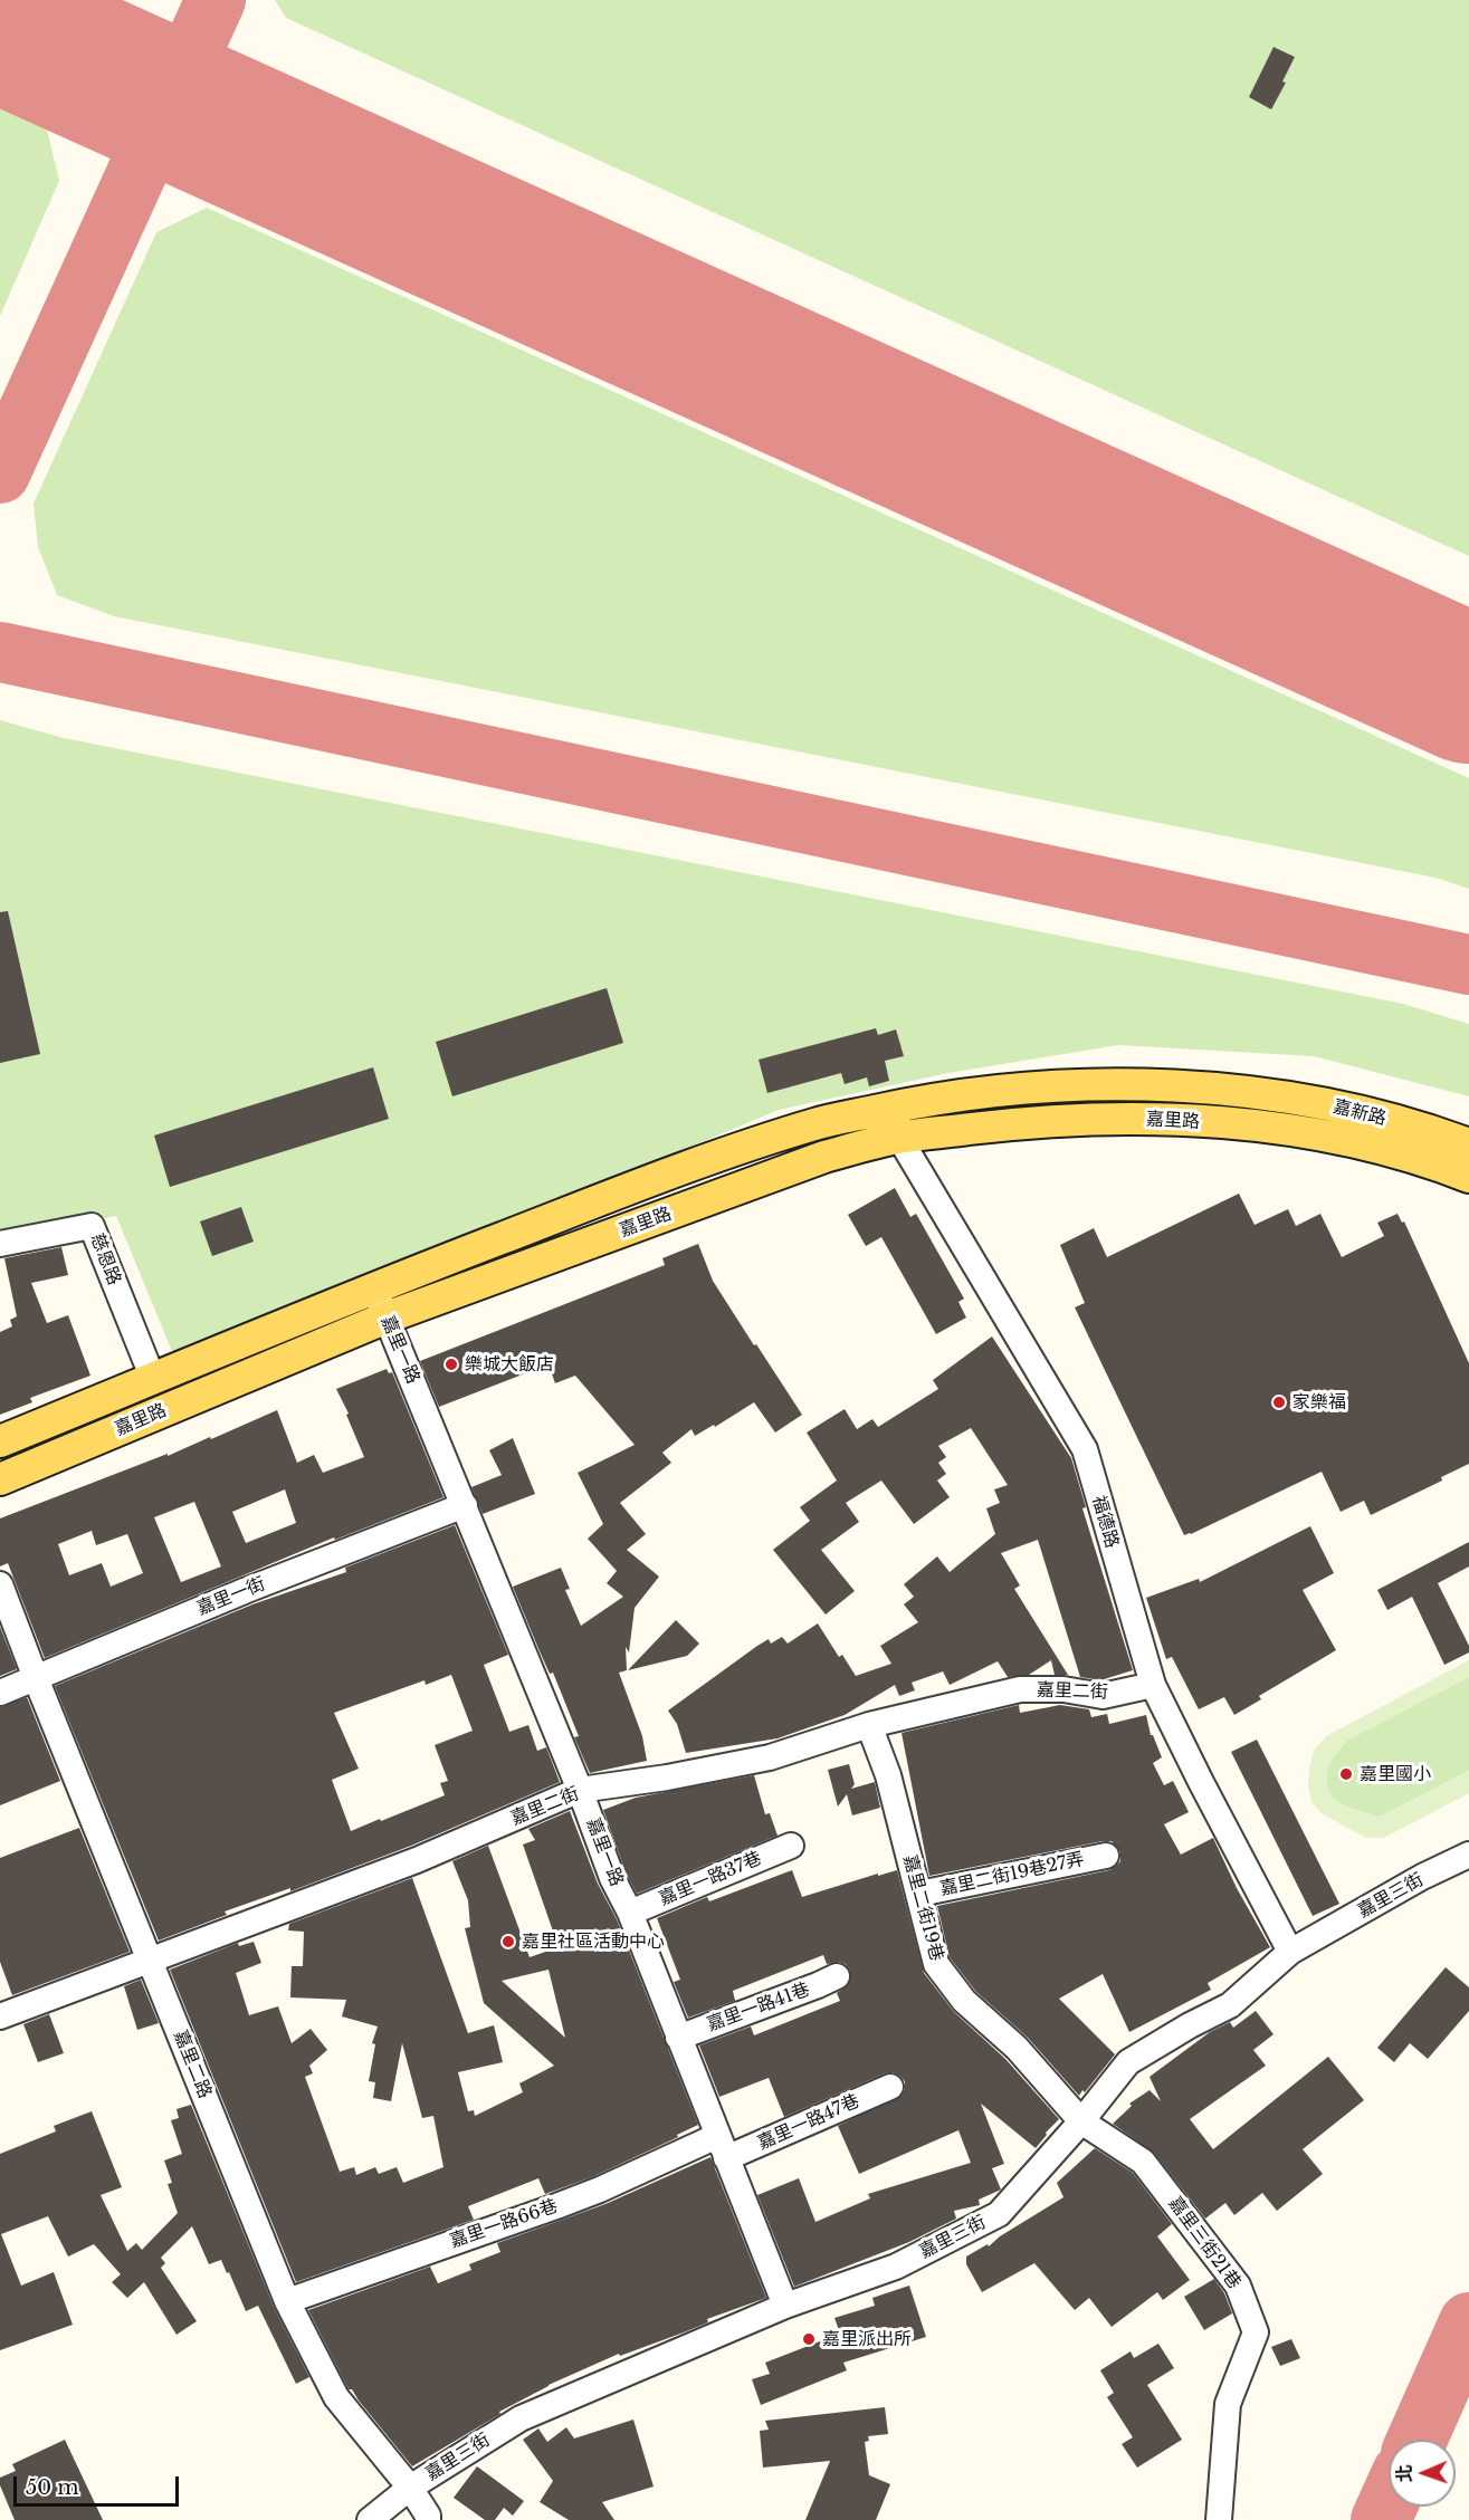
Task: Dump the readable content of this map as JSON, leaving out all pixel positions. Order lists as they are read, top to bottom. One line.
{"streets":{"main road":["嘉新路","嘉里路"],"street":["慈恩路","嘉里一路","福德路","嘉里一街","嘉里二街","嘉里二街19巷27弄","嘉里一路37巷","嘉里三街","嘉里二街19巷","嘉里一路41巷","嘉里二路","嘉里一路47巷","嘉里一路66巷","嘉里三街21巷"]},"crossings":[["嘉新路","嘉里路"],["嘉里路","慈恩路"],["嘉里路","嘉里一路"],["嘉里路","福德路"],["嘉里一路","嘉里一街"],["嘉里一路","嘉里二街"],["嘉里一路","嘉里一路37巷"],["嘉里一路","嘉里三街"],["嘉里一路","嘉里一路41巷"],["嘉里一路","嘉里一路47巷"],["嘉里一路","嘉里一路66巷"],["福德路","嘉里二街"],["福德路","嘉里三街"],["嘉里一街","嘉里二路"],["嘉里二街","嘉里二街19巷"],["嘉里二街","嘉里二路"],["嘉里二街19巷27弄","嘉里二街19巷"],["嘉里三街","嘉里二街19巷"],["嘉里三街","嘉里二路"],["嘉里三街","嘉里三街21巷"],["嘉里二街19巷","嘉里三街21巷"],["嘉里二路","嘉里一路66巷"],["嘉里一路47巷","嘉里一路66巷"]],"places":["樂城大飯店","家樂福","嘉里國小","嘉里社區活動中心","嘉里派出所"],"scale_bar":"50 m","north":"left"}
